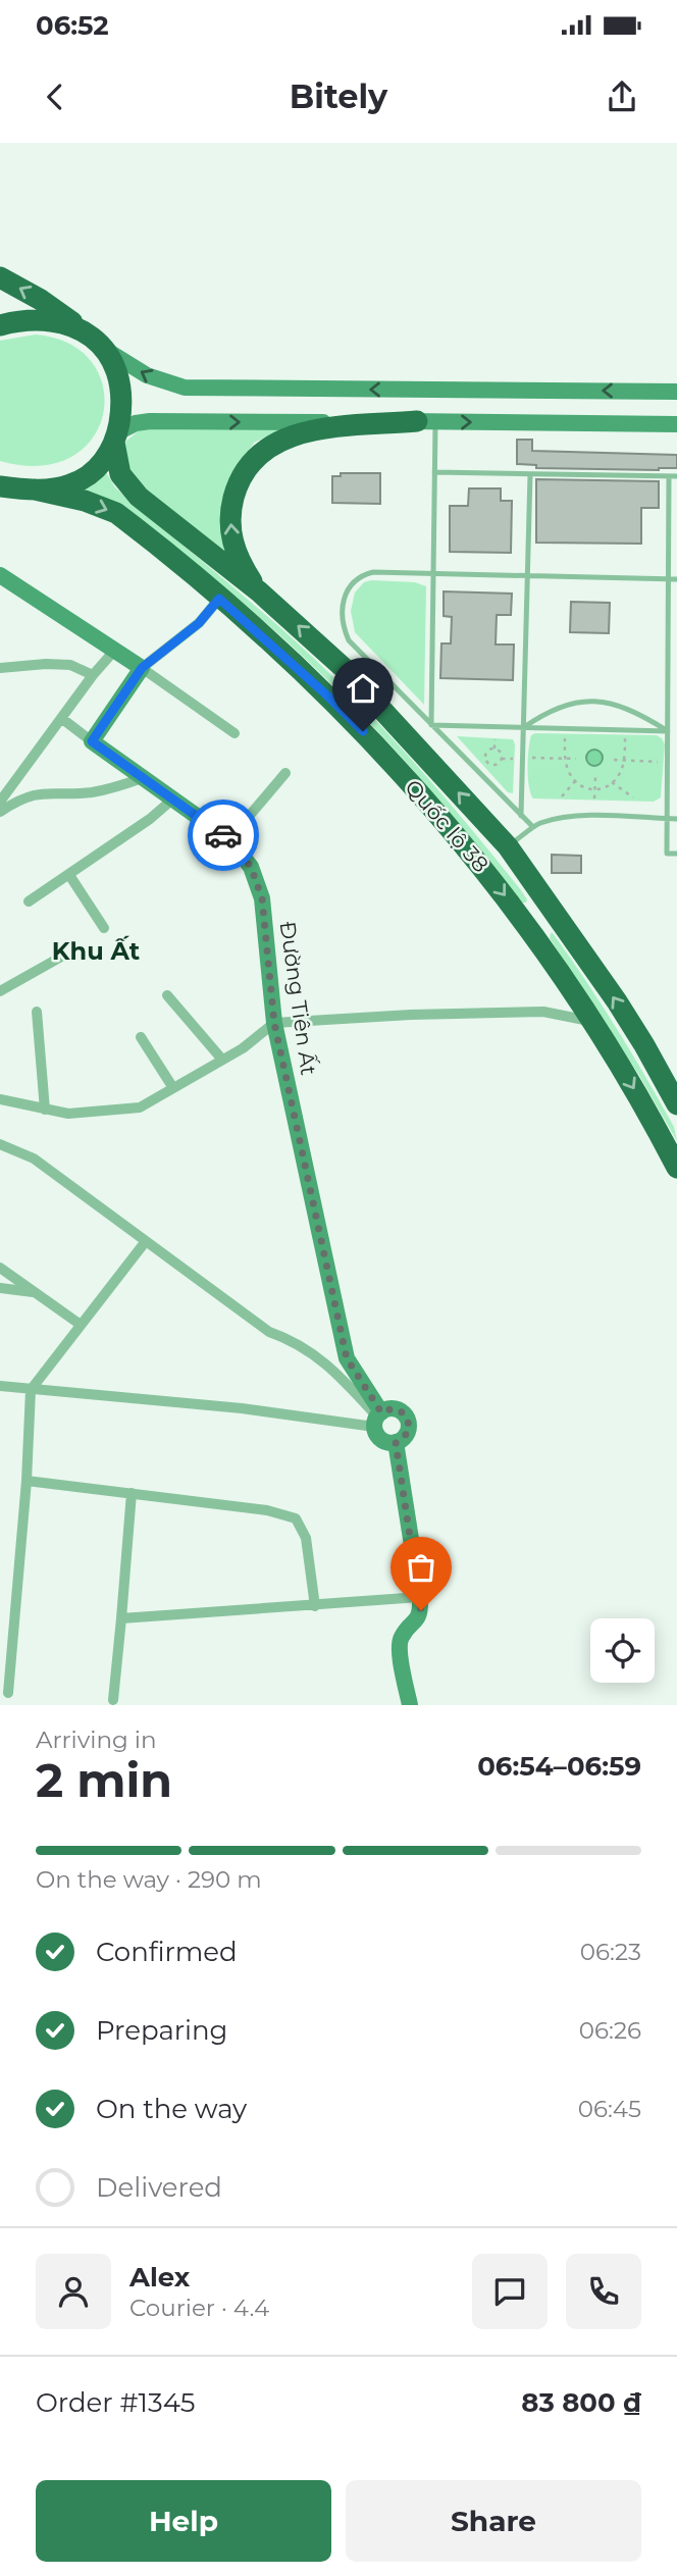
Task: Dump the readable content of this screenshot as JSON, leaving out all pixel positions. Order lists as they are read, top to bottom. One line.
{"streets":{"highway":["Quốc lộ 38"],"street":["Đường Tiên Ất"]},"districts":["Khu Ất"],"page":{"status":"06:52","header":"Bitely","heading":["2 min","Arriving in","06:54–06:59"],"panel":["Alex","Courier · 4.4","Order #1345","83 800 ₫"],"bar":"On the way · 290 m","list":[["Confirmed","06:23"],["Preparing","06:26"],["On the way","06:45"],"Delivered"],"buttons":["Help","Share"]}}
